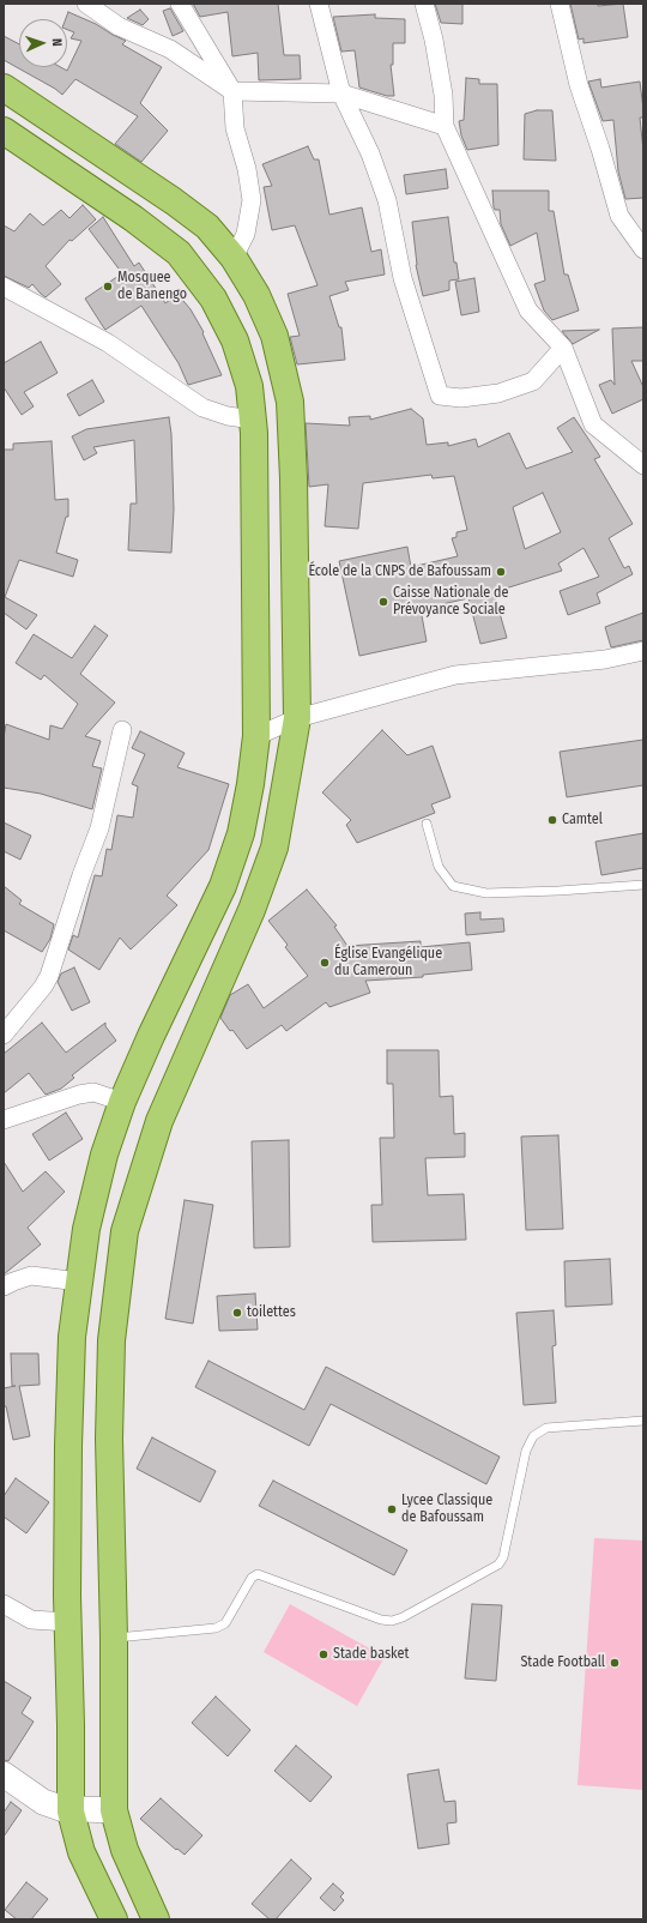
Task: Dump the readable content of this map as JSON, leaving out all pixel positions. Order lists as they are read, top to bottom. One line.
{"places":["Mosquee de Banengo","École de la CNPS de Bafoussam","Caisse Nationale de Prévoyance Sociale","Camtel","Église Evangélique du Cameroun","toilettes","Lycee Classique de Bafoussam","Stade basket","Stade Football"],"north":"right"}
